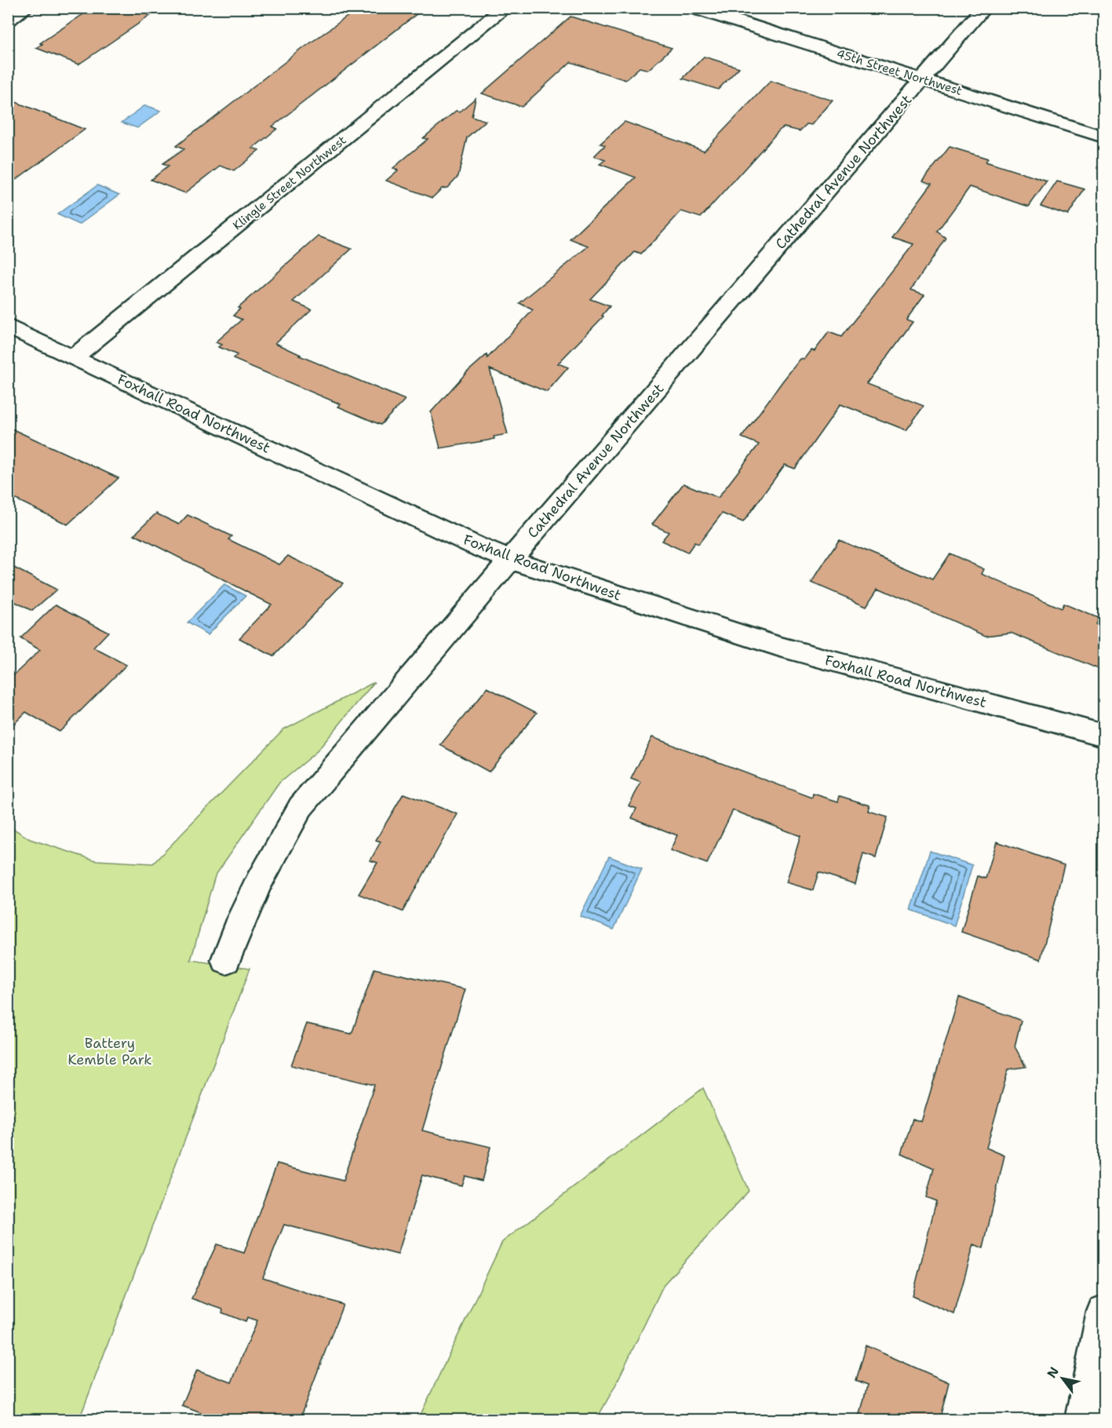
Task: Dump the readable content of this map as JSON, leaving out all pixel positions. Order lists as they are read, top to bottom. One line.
{"streets":{"street":["45th Street Northwest","Cathedral Avenue Northwest","Klingle Street Northwest","Foxhall Road Northwest"]},"crossings":[["45th Street Northwest","Cathedral Avenue Northwest"],["Cathedral Avenue Northwest","Foxhall Road Northwest"],["Klingle Street Northwest","Foxhall Road Northwest"]],"parks":["Battery Kemble Park"],"north":"top left"}
